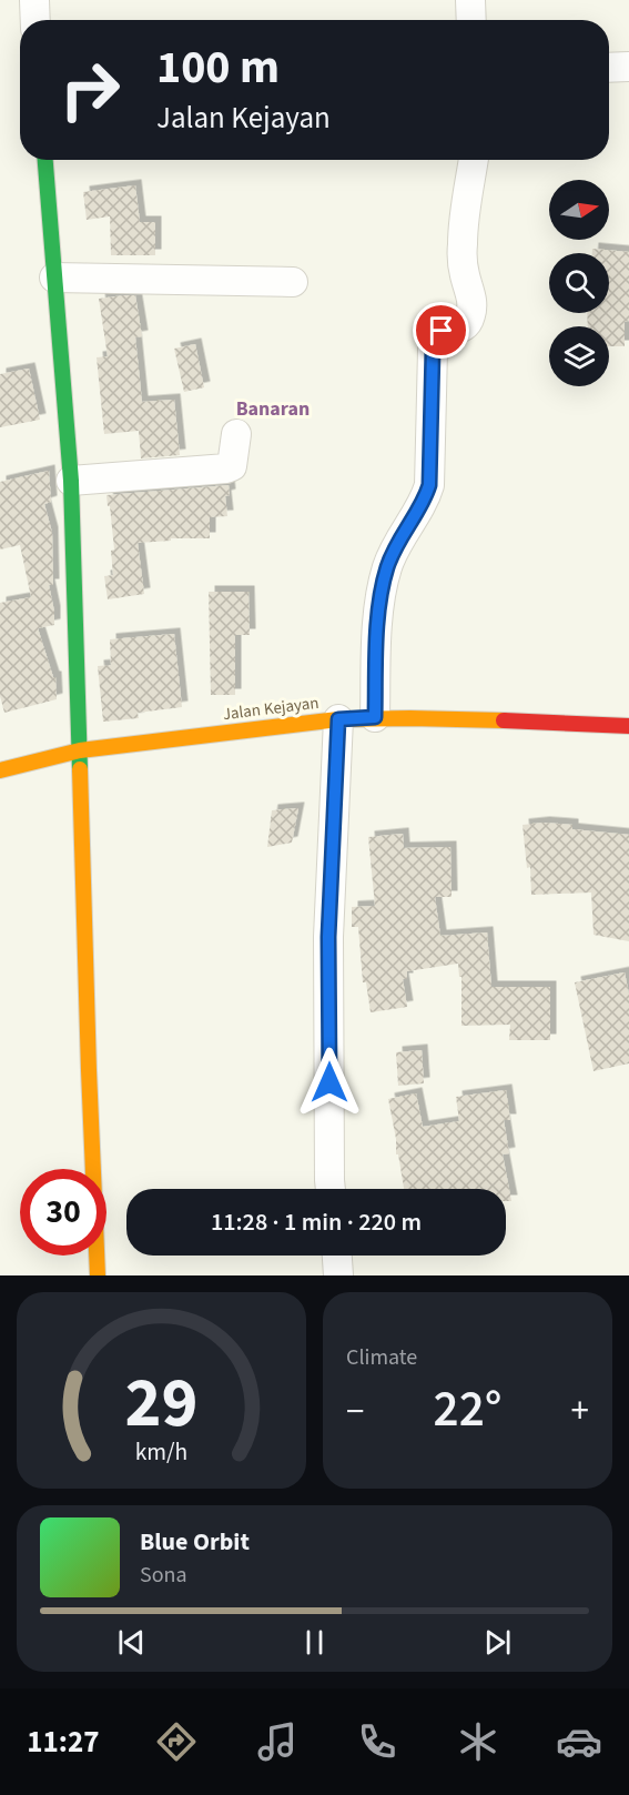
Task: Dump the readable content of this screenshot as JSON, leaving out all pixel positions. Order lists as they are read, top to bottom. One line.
{"streets":{"street":["Jalan Kejayan"]},"districts":["Banaran"],"north":"right","page":{"turn":["100 m","Jalan Kejayan"],"limit":"30","trip":"11:28 · 1 min · 220 m","tile":"Climate","heat":["−","22°","+"],"song":["Blue Orbit","Sona"],"tabs":"11:27","gauge":["29","km/h"]}}
